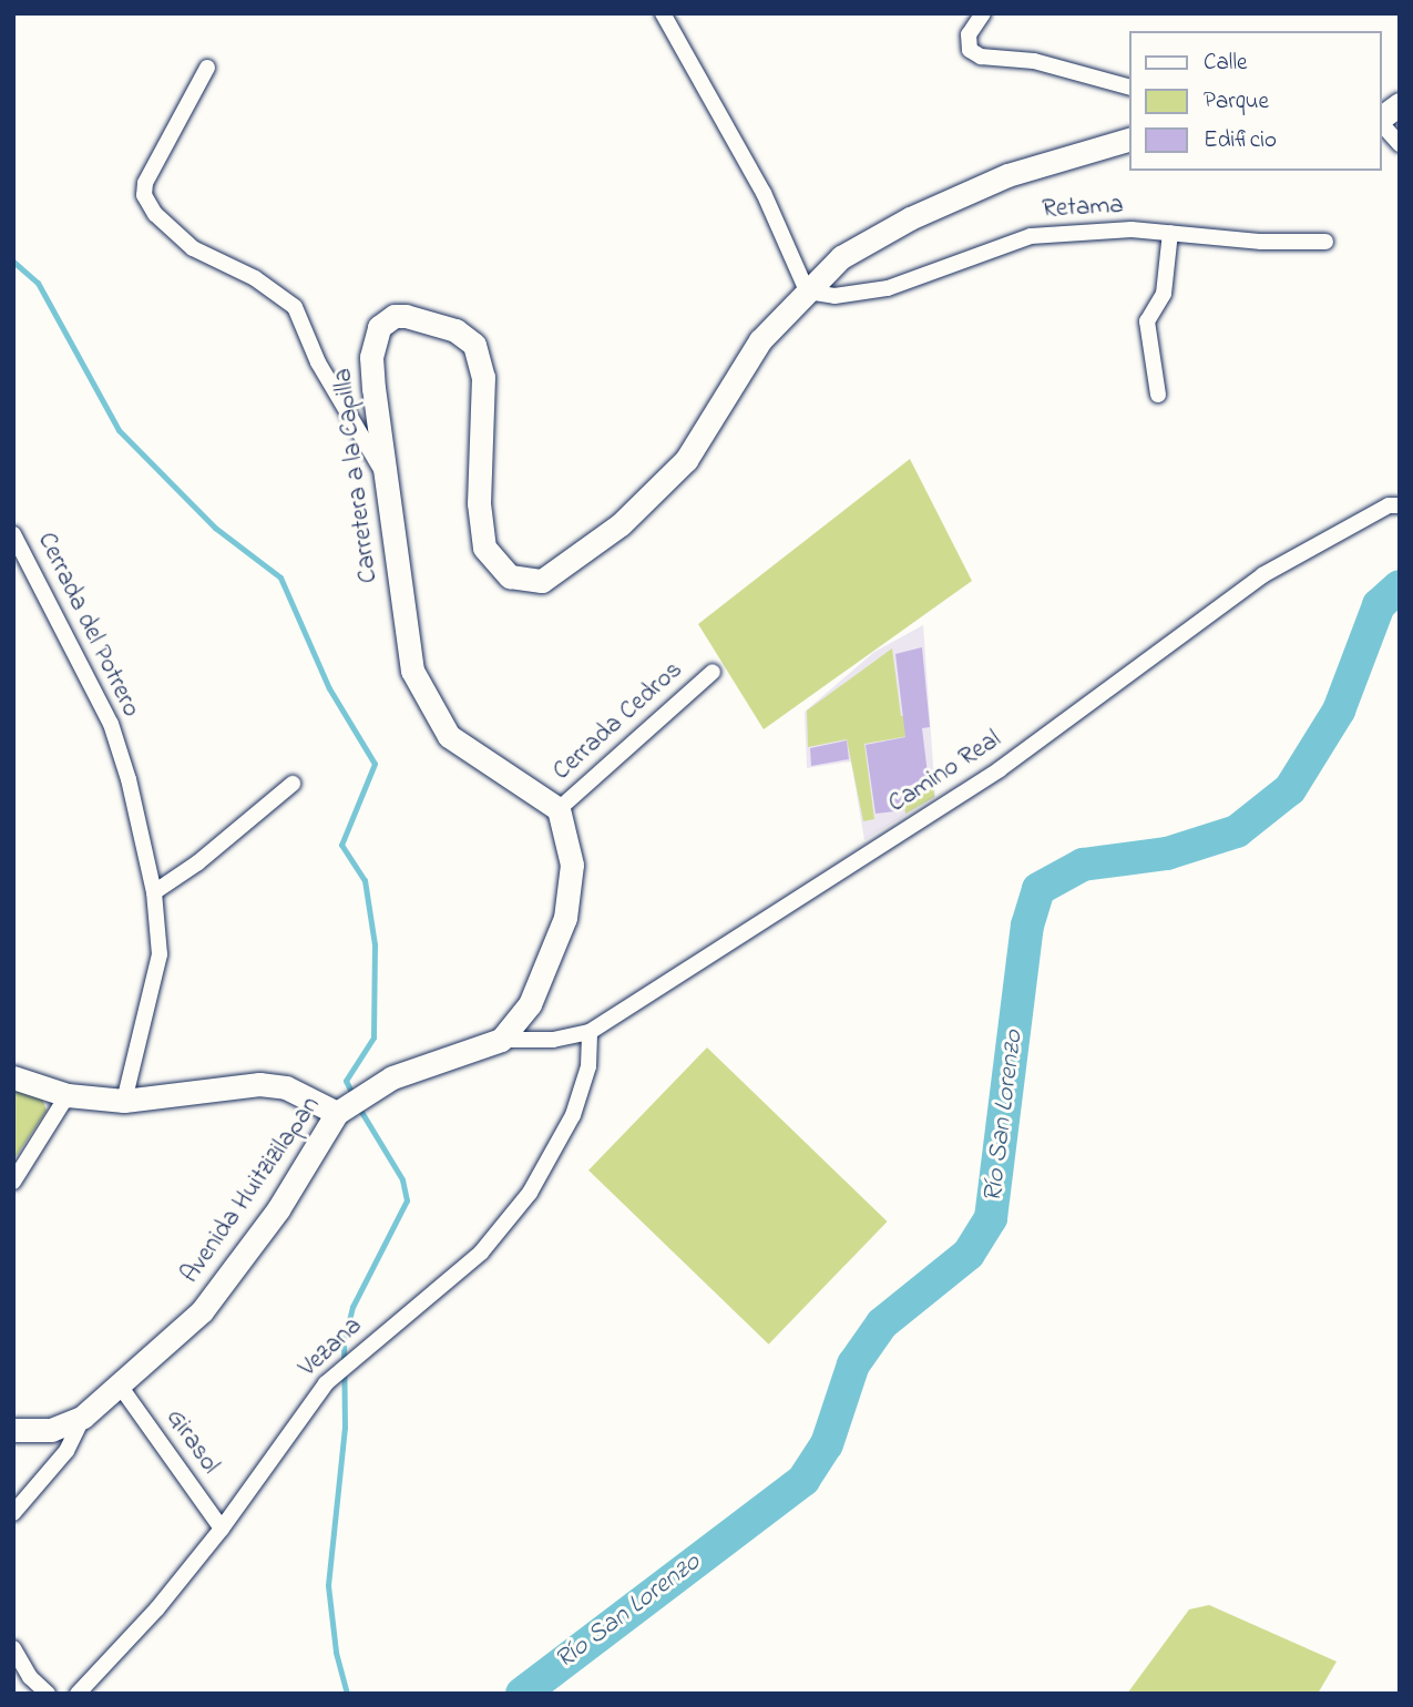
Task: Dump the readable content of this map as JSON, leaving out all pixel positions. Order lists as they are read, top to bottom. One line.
{"streets":{"street":["Retama","Carretera a la Capilla","Cerrada del Potrero","Cerrada Cedros","Camino Real","Avenida Huitzizilapan","Vezana","Girasol"]},"crossings":[["Retama","Carretera a la Capilla"],["Carretera a la Capilla","Cerrada Cedros"],["Camino Real","Vezana"],["Avenida Huitzizilapan","Girasol"],["Vezana","Girasol"]],"water":["Río San Lorenzo"],"legend":["Calle","Parque","Edificio"]}
